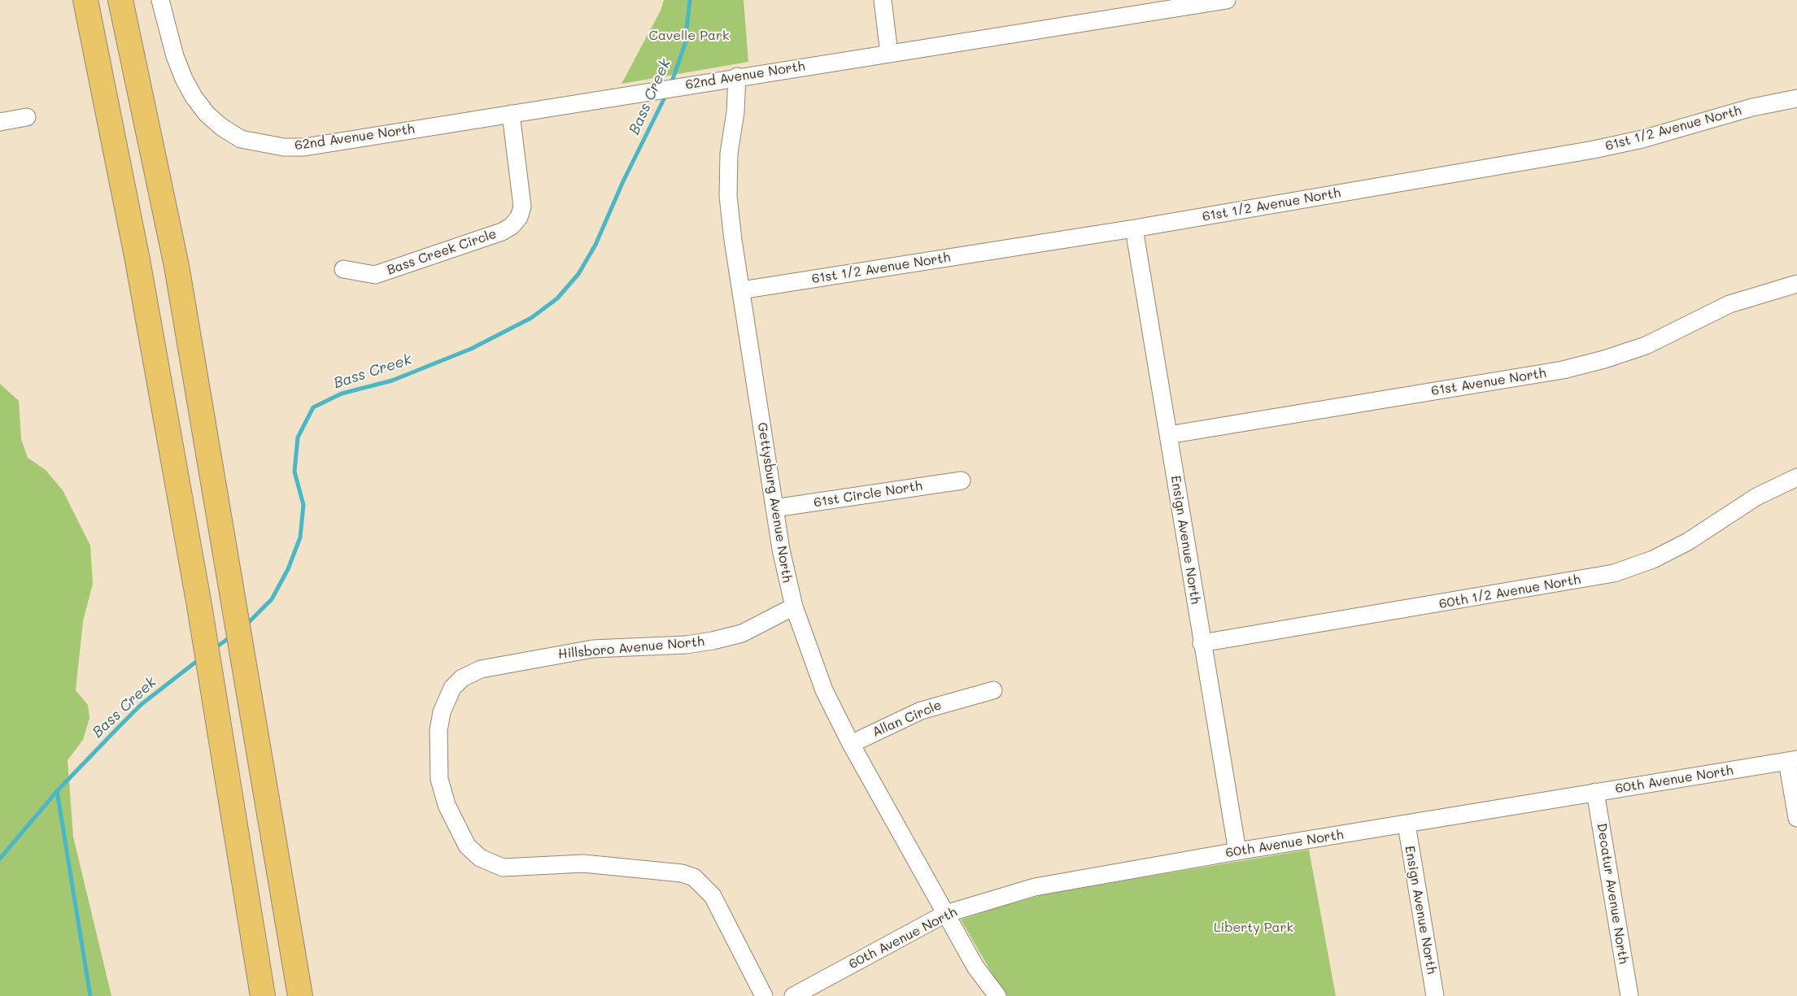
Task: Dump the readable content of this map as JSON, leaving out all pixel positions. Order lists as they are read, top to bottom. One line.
{"streets":{"street":["62nd Avenue North","61st 1/2 Avenue North","Bass Creek Circle","61st Avenue North","61st Circle North","Gettysburg Avenue North","Ensign Avenue North","60th 1/2 Avenue North","Hillsboro Avenue North","Allan Circle","60th Avenue North","Decatur Avenue North"]},"crossings":[["62nd Avenue North","Bass Creek Circle"],["62nd Avenue North","Gettysburg Avenue North"],["61st 1/2 Avenue North","Gettysburg Avenue North"],["61st 1/2 Avenue North","Ensign Avenue North"],["61st Avenue North","Ensign Avenue North"],["61st Circle North","Gettysburg Avenue North"],["Gettysburg Avenue North","Hillsboro Avenue North"],["Gettysburg Avenue North","Allan Circle"],["Gettysburg Avenue North","60th Avenue North"],["Ensign Avenue North","60th 1/2 Avenue North"],["Ensign Avenue North","60th Avenue North"],["60th Avenue North","Decatur Avenue North"]],"water":["Bass Creek"],"parks":["Cavelle Park","Liberty Park"]}
